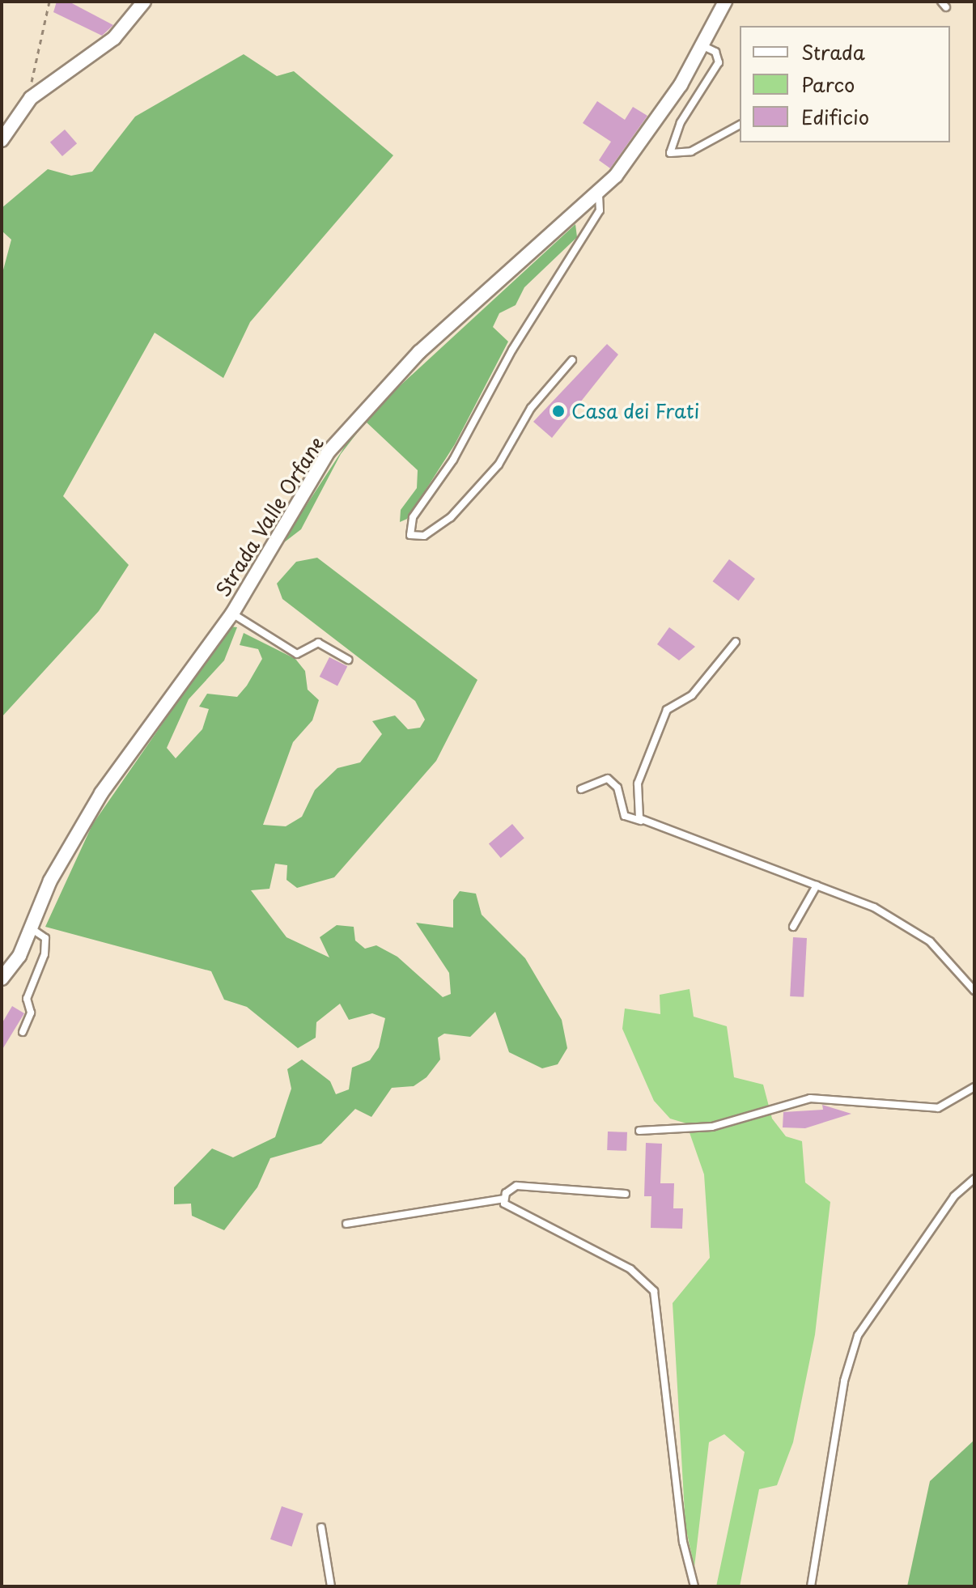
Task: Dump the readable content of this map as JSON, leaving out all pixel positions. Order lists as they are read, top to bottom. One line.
{"streets":{"street":["Strada Valle Orfane"]},"places":["Casa dei Frati"],"legend":["Strada","Parco","Edificio"]}
